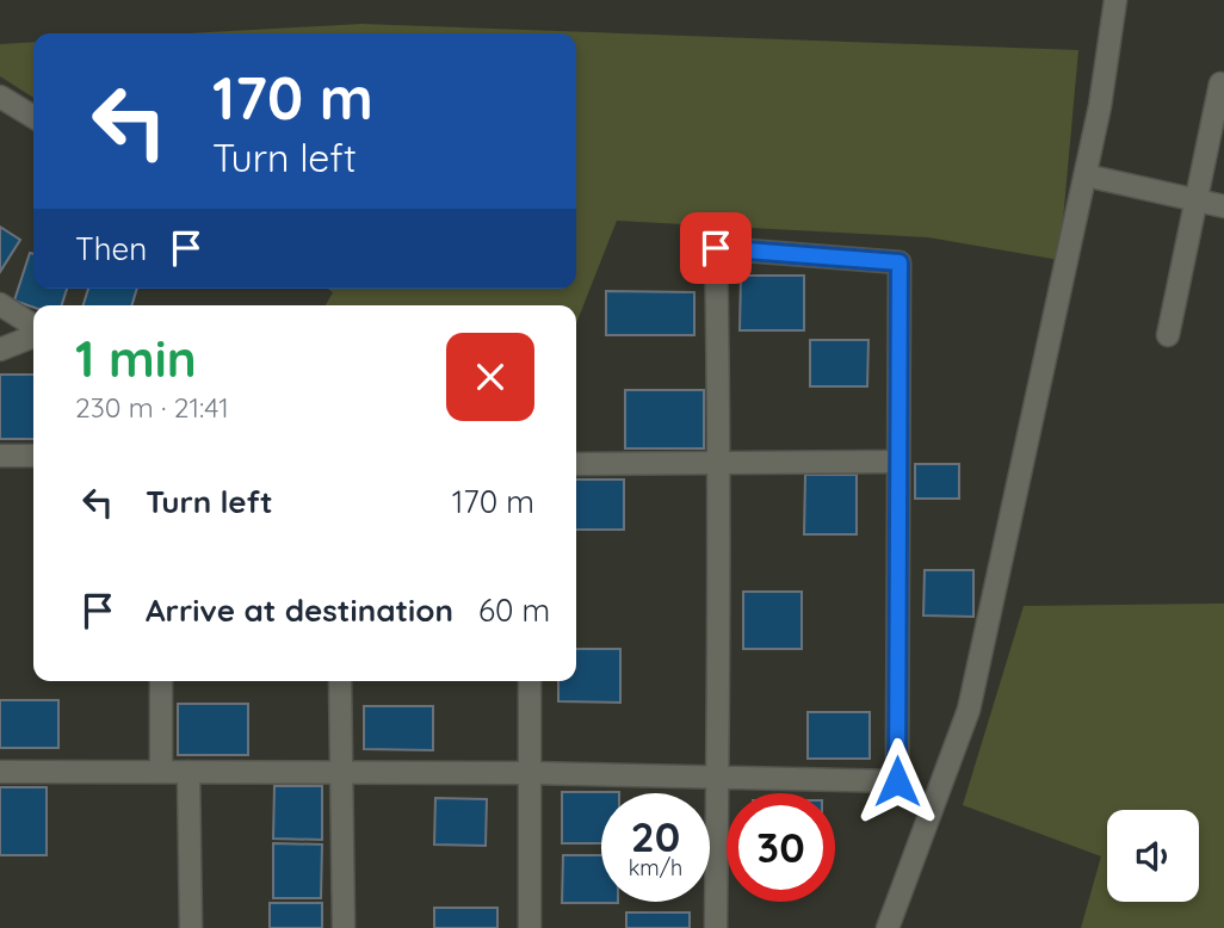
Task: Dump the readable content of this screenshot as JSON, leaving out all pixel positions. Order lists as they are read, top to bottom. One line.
{"page":{"turn":["170 m","Turn left"],"then":"Then","heading":["1 min","230 m · 21:41"],"list":[{"name":"Turn left","value":"170 m"},{"name":"Arrive at destination","value":"60 m"}],"speed":"20 km/h","limit":"30"}}
